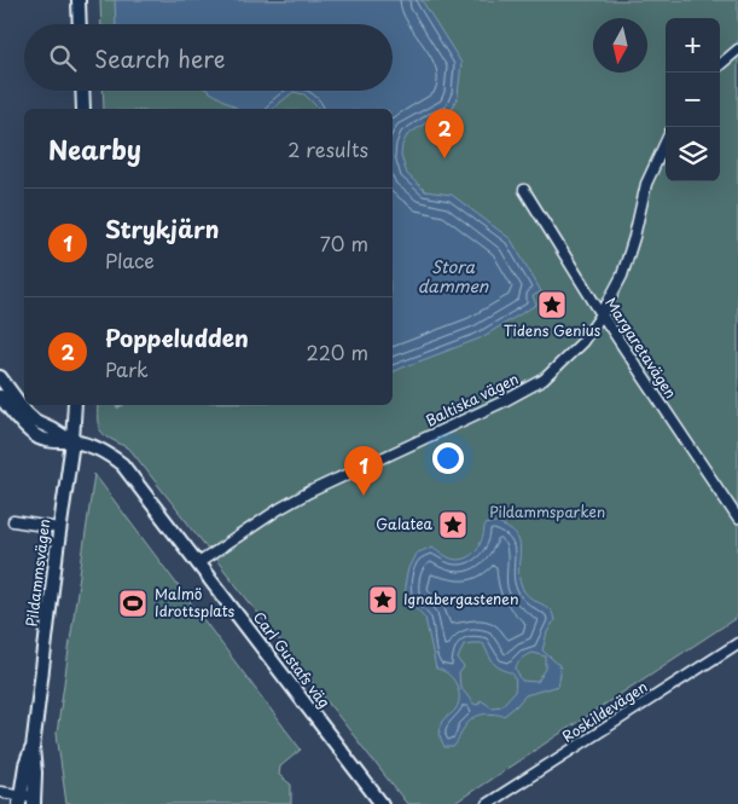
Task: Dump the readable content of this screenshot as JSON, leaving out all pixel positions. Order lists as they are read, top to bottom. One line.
{"streets":{"street":["Margaretavägen","Baltiska vägen","Pildammsvägen","Carl Gustafs väg","Roskildevägen"]},"crossings":[["Margaretavägen","Baltiska vägen"],["Baltiska vägen","Carl Gustafs väg"],["Pildammsvägen","Carl Gustafs väg"]],"water":["Stora dammen"],"parks":["Pildammsparken"],"places":{"place":["Tidens Genius","Galatea","Ignabergastenen"],"sports":["Malmö Idrottsplats"]},"north":"bottom","page":{"map_buttons":["+","−"],"search":"Search here","pins":["2","1"],"heading":["Nearby","2 results"],"list":[{"mark":"1","name":"Strykjärn","note":"Place","value":"70 m"},{"mark":"2","name":"Poppeludden","note":"Park","value":"220 m"}]}}
